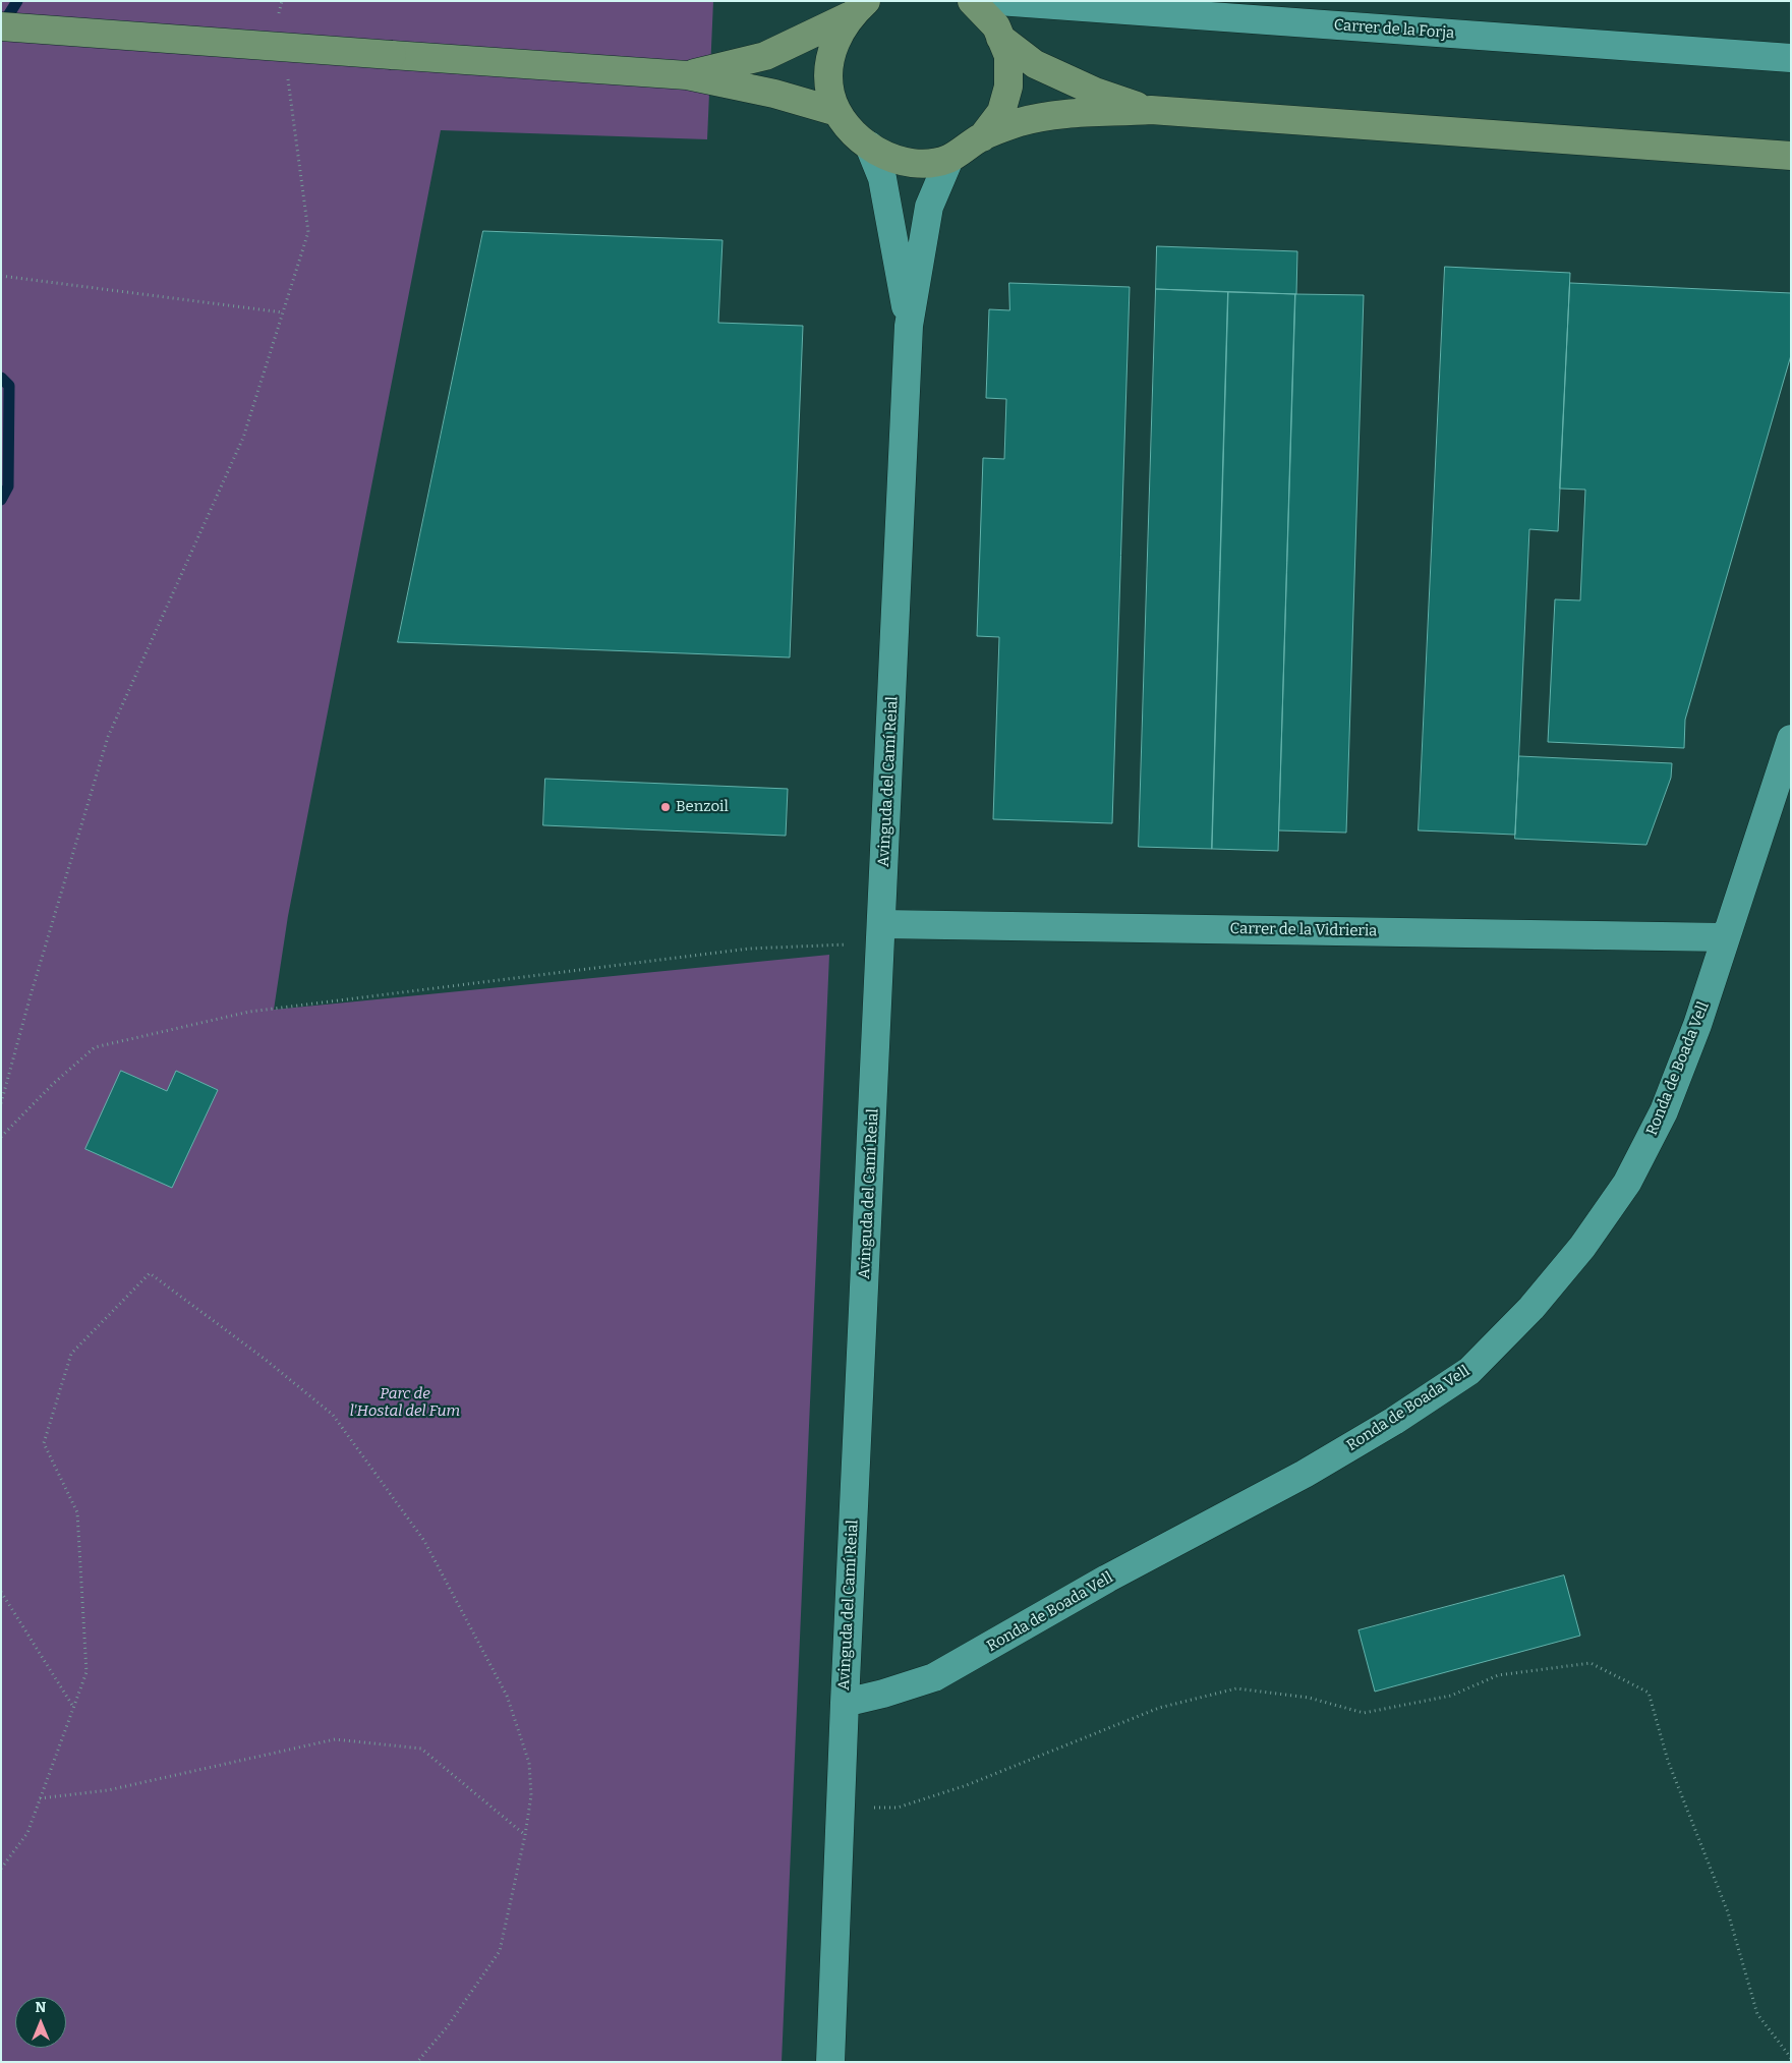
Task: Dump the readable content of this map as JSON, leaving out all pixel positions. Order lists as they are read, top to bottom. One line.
{"streets":{"street":["Carrer de la Forja","Avinguda del Camí Reial","Carrer de la Vidrieria","Ronda de Boada Vell"]},"crossings":[["Avinguda del Camí Reial","Carrer de la Vidrieria"],["Avinguda del Camí Reial","Ronda de Boada Vell"],["Carrer de la Vidrieria","Ronda de Boada Vell"]],"parks":["Parc de l'Hostal del Fum"],"places":["Benzoil"],"north":"top"}
